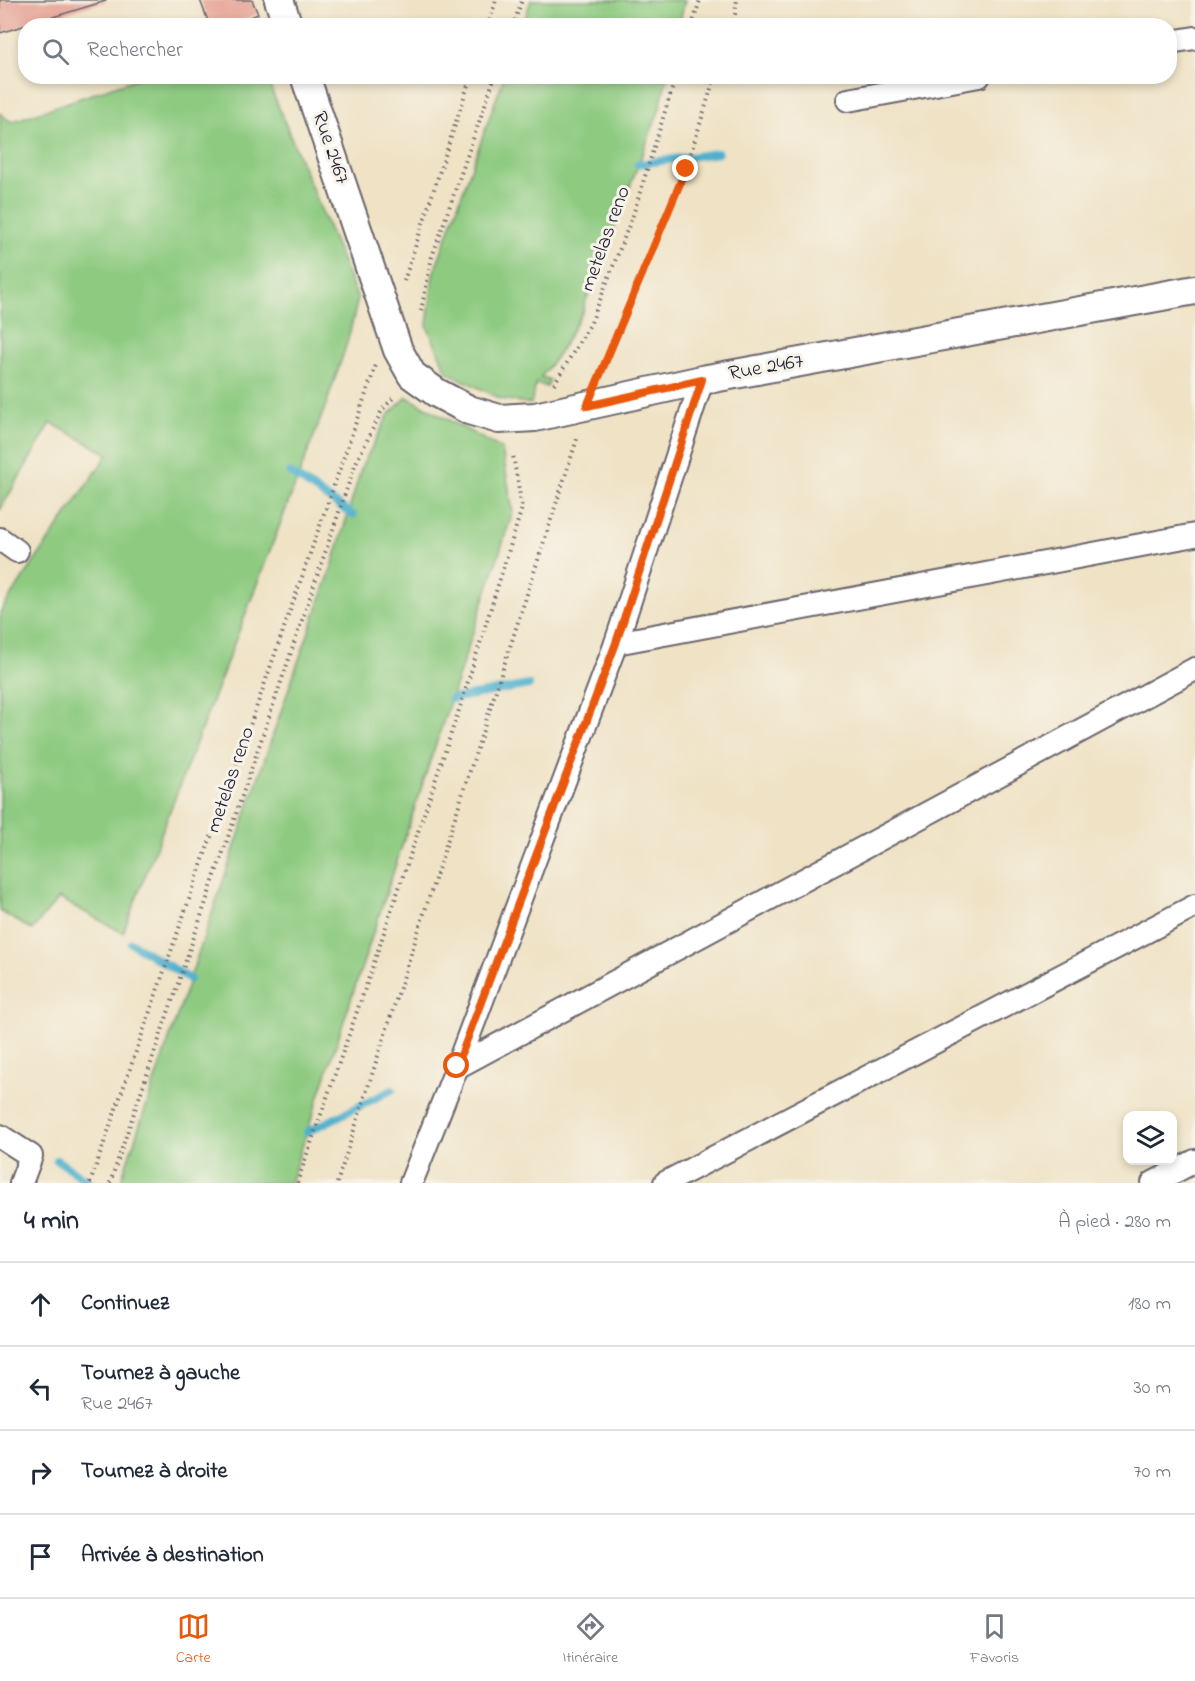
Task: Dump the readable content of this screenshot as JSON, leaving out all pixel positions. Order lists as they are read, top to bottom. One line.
{"streets":{"street":["Rue 2467"],"path":["metelas reno"]},"page":{"search":"Rechercher","heading":["4 min","À pied · 280 m"],"list":[["Continuez","180 m"],["Tournez à gauche","Rue 2467","30 m"],["Tournez à droite","70 m"],"Arrivée à destination"],"nav":["Carte","Itinéraire","Favoris"]}}
